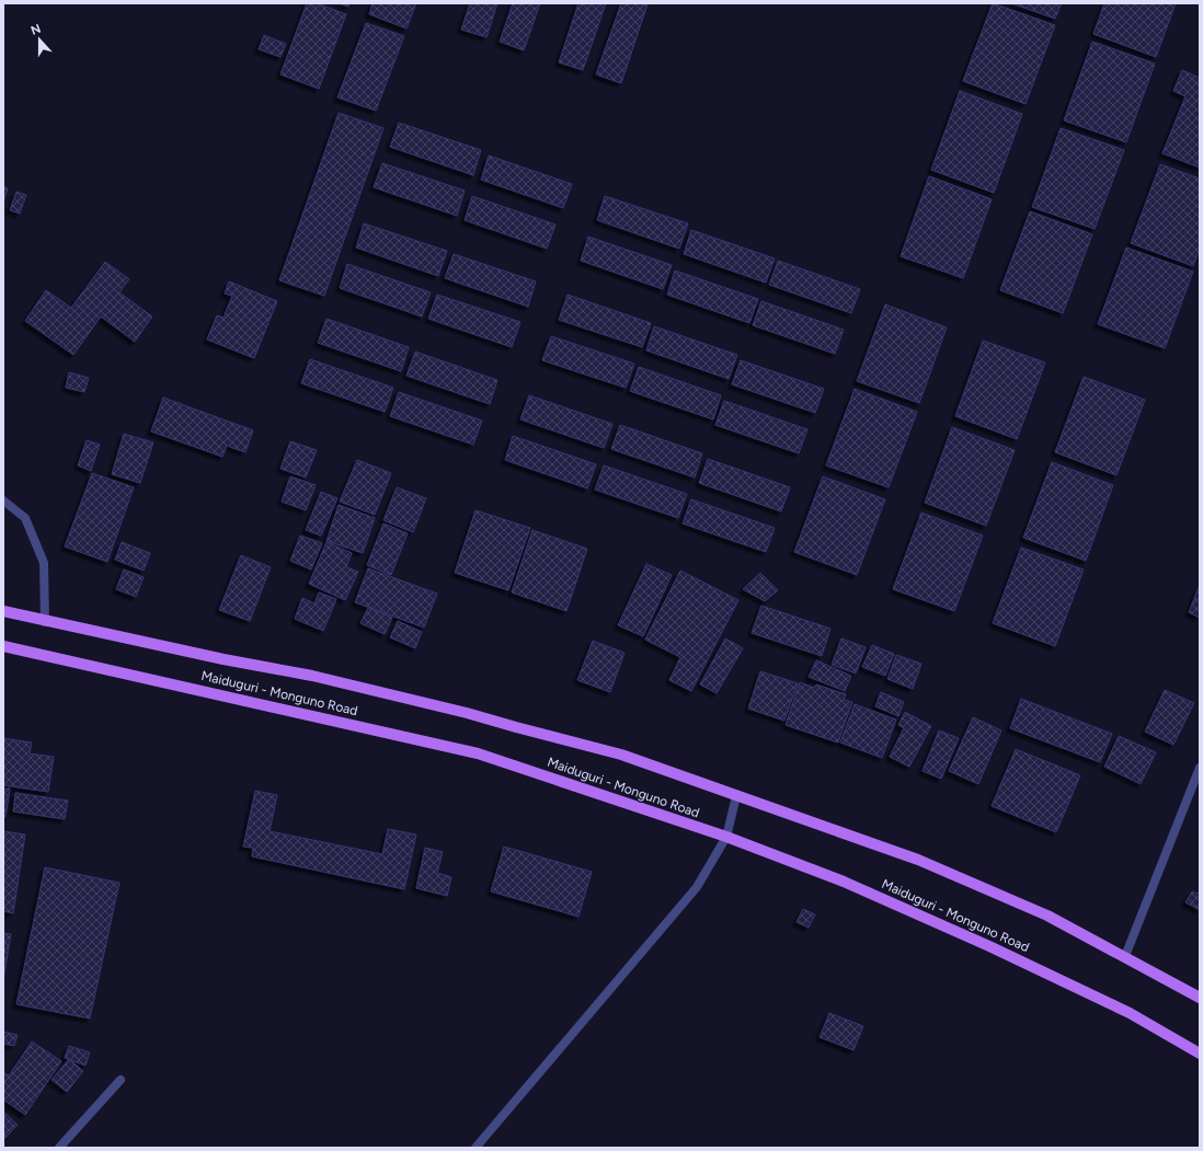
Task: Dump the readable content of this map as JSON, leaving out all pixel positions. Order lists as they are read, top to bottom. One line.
{"streets":{"main road":["Maiduguri - Monguno Road"]},"north":"top"}
